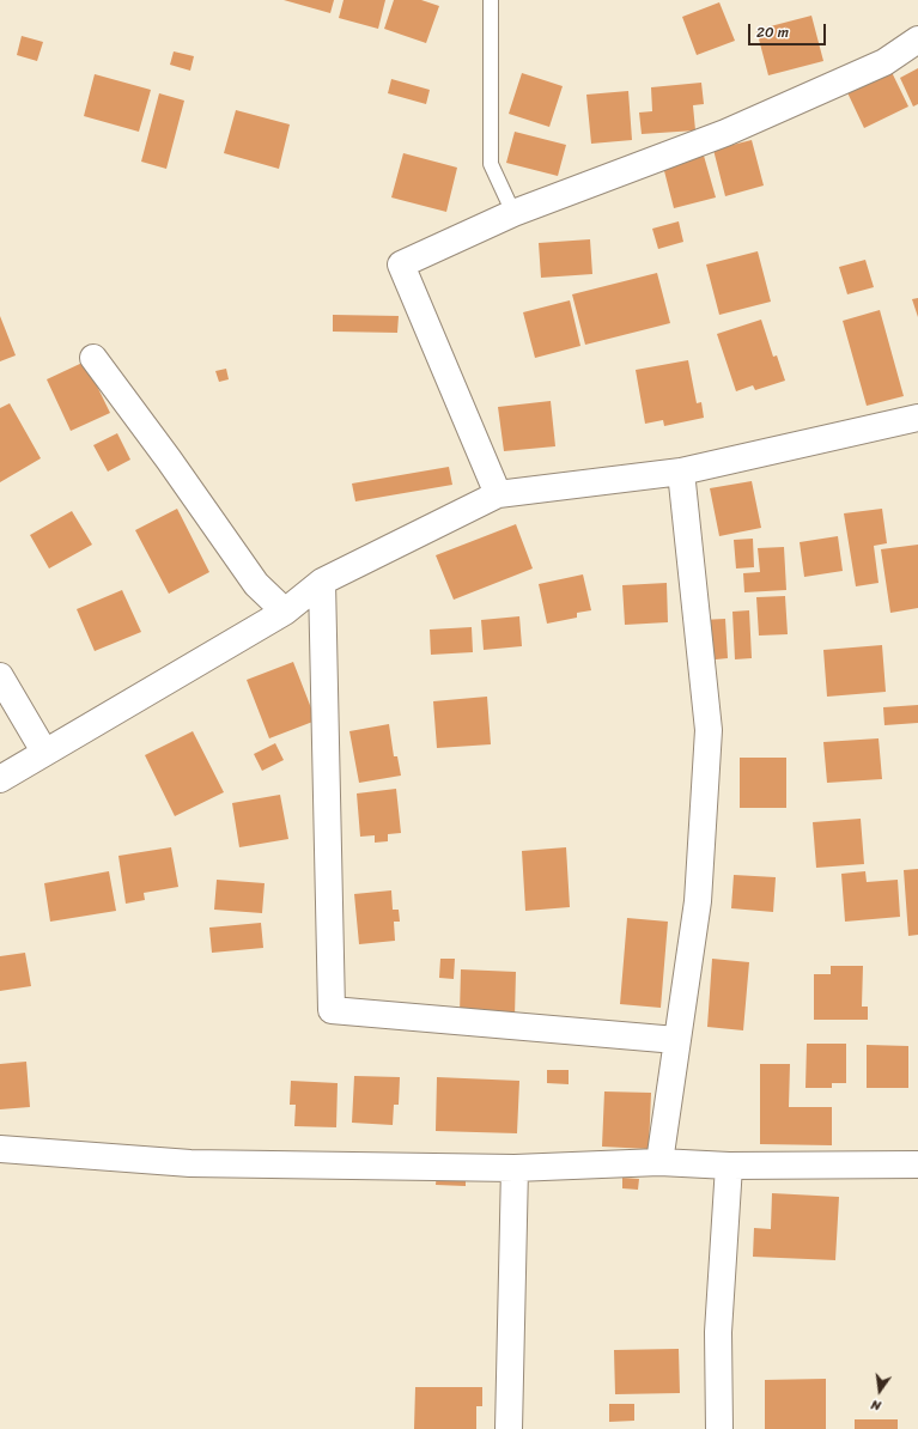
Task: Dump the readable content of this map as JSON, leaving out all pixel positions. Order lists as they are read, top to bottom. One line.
{"scale_bar":"20 m","north":"bottom"}
